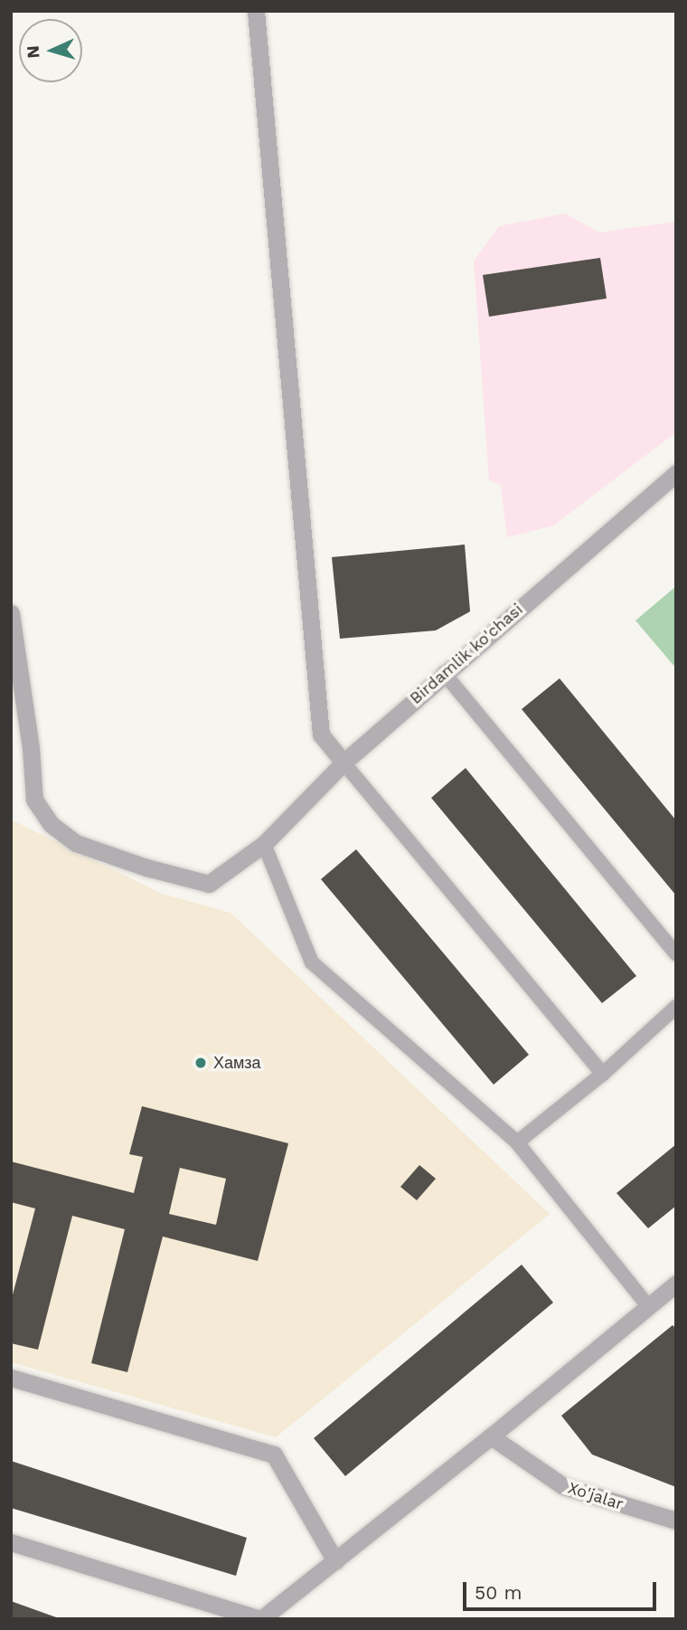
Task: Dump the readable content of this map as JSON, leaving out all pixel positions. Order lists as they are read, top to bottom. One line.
{"streets":{"street":["Birdamlik ko'chasi","Xo'jalar"]},"places":["Хамза"],"scale_bar":"50 m","north":"left"}
